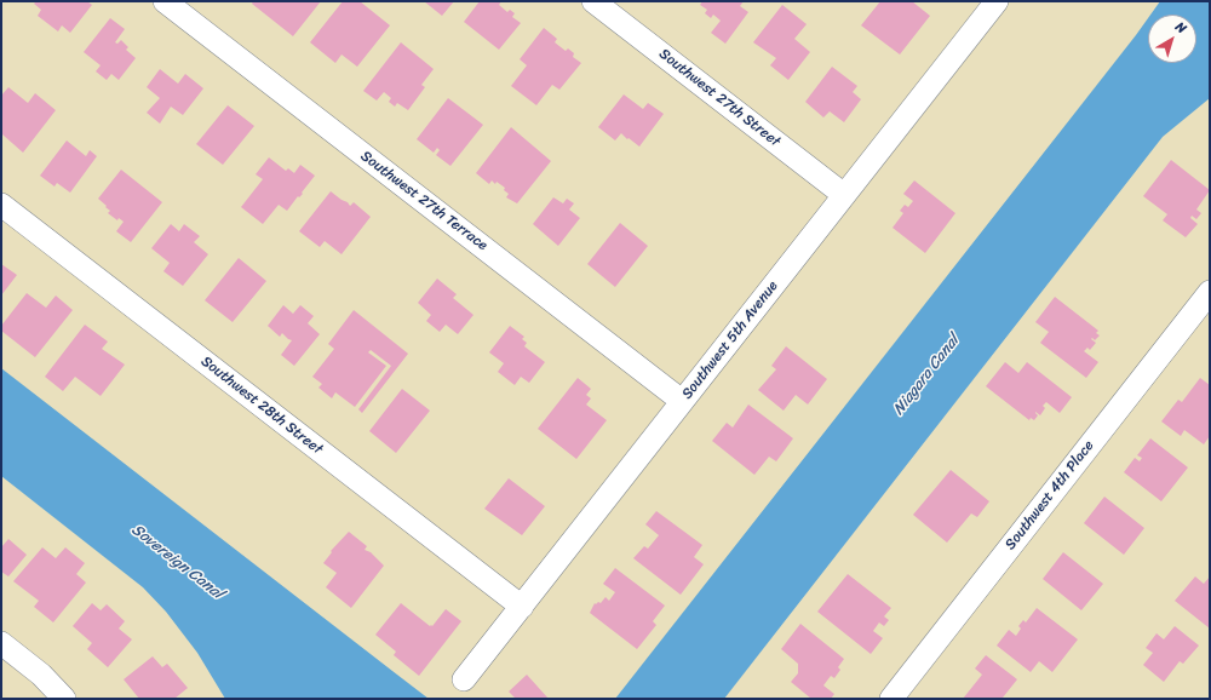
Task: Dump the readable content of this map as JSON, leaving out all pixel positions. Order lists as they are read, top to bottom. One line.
{"streets":{"street":["Southwest 27th Street","Southwest 27th Terrace","Southwest 5th Avenue","Southwest 28th Street","Southwest 4th Place"]},"crossings":[["Southwest 27th Street","Southwest 5th Avenue"],["Southwest 27th Terrace","Southwest 5th Avenue"],["Southwest 5th Avenue","Southwest 28th Street"]],"water":["Niagara Canal","Sovereign Canal"],"north":"top right"}
